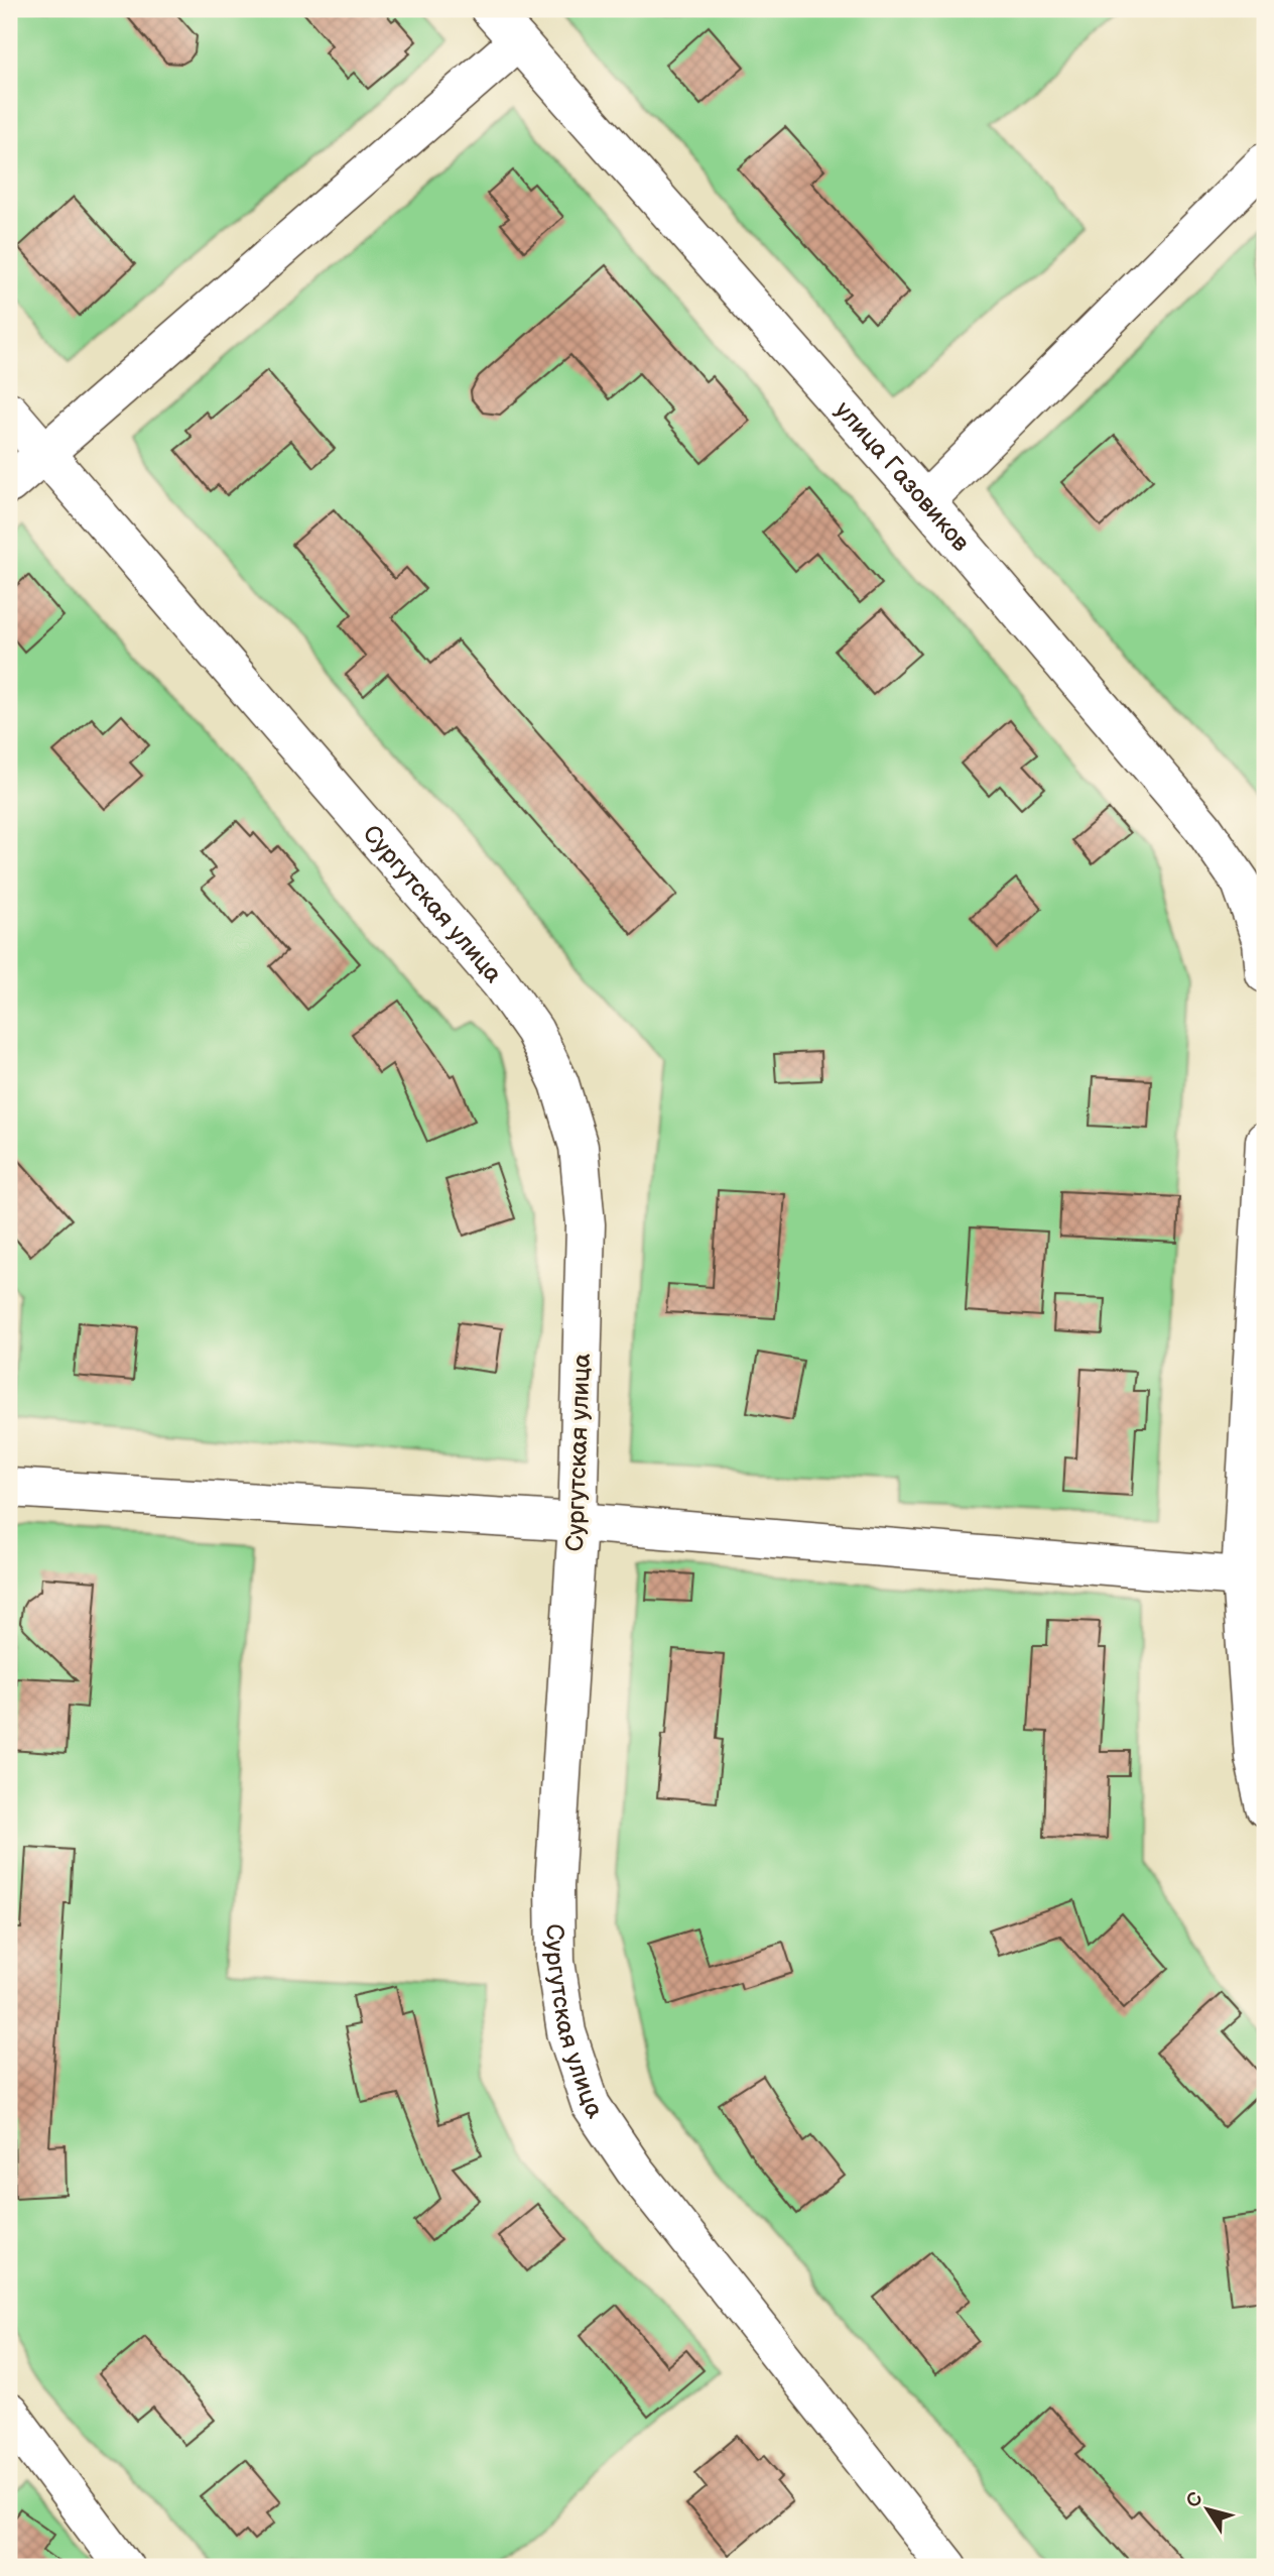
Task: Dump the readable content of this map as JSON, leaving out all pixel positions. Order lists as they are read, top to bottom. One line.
{"streets":{"street":["улица Газовиков","Сургутская улица"]},"north":"top left"}
